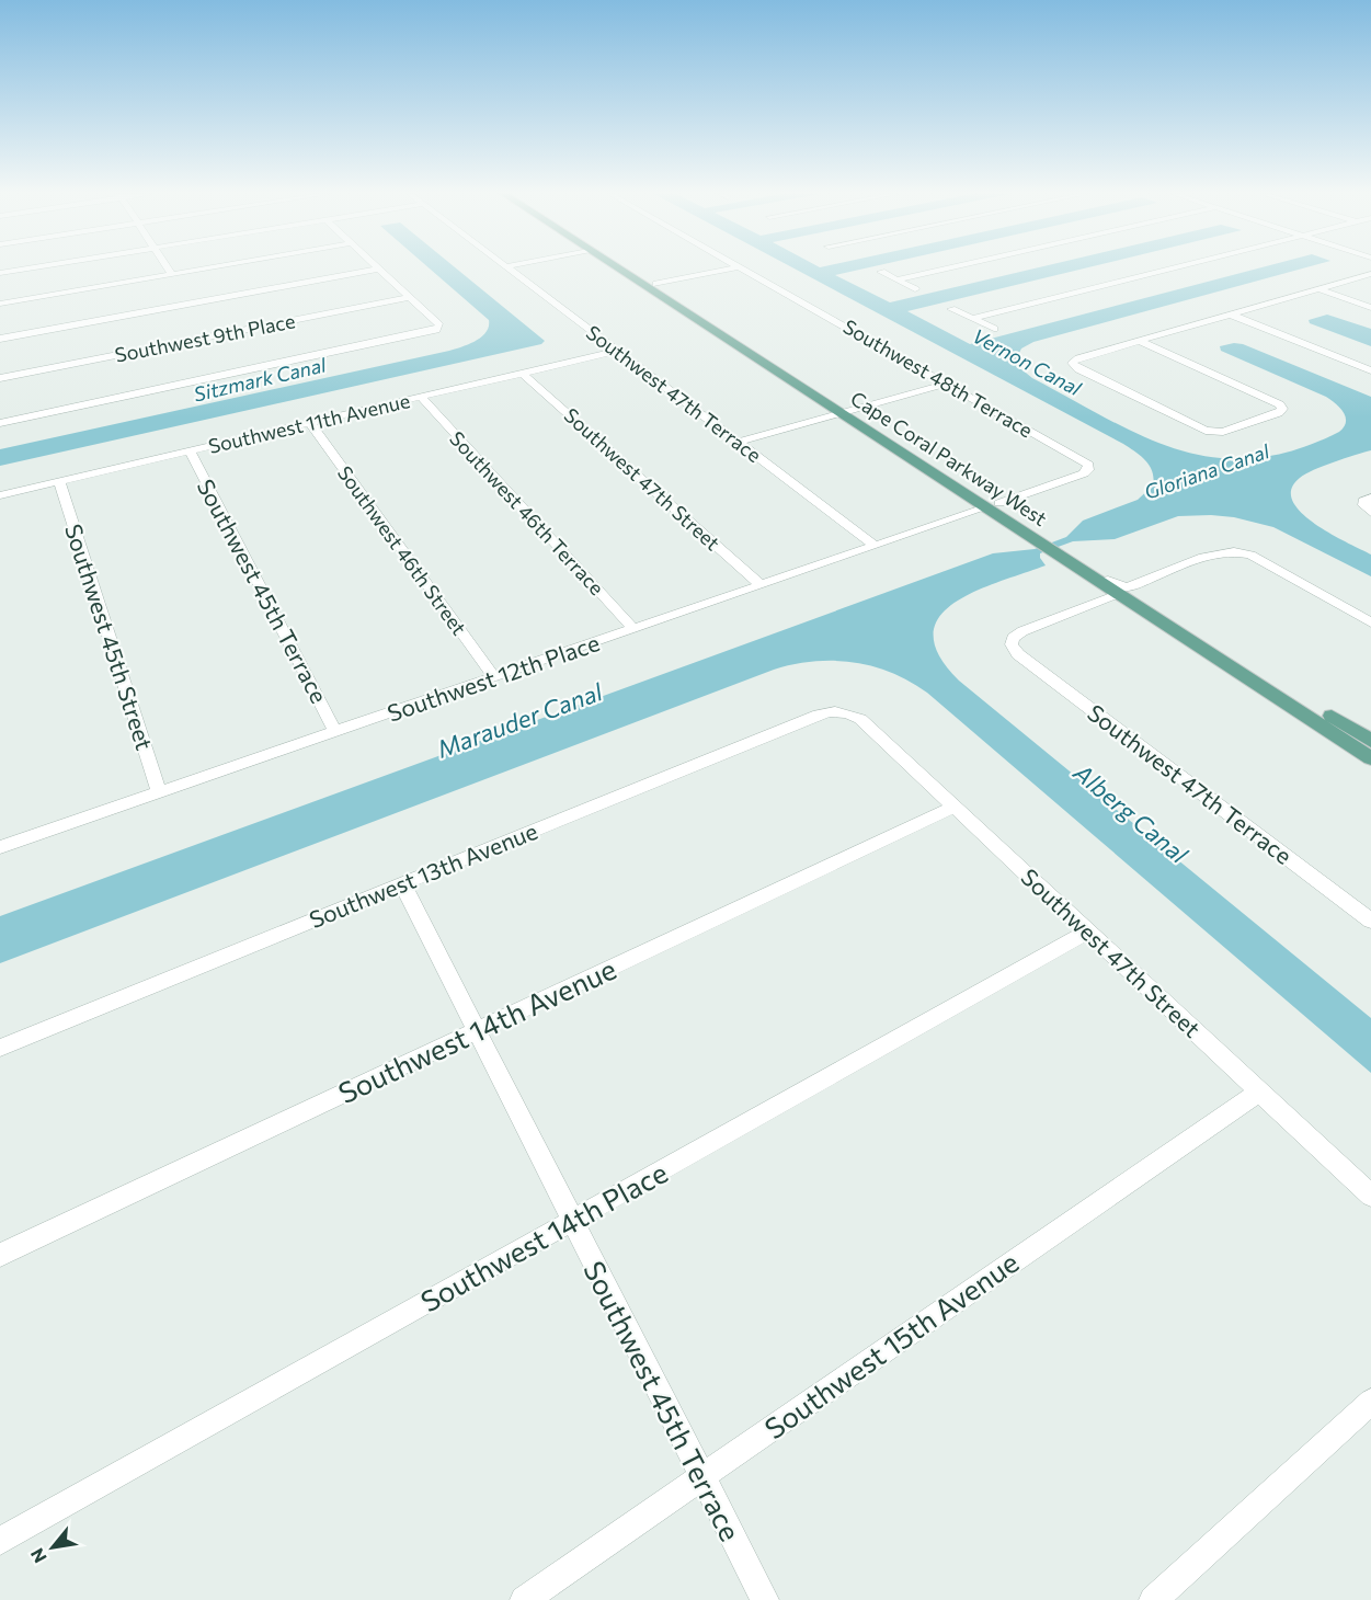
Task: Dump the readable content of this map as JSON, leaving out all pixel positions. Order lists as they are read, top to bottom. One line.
{"streets":{"main road":["Cape Coral Parkway West"],"street":["Southwest 9th Place","Southwest 48th Terrace","Southwest 47th Terrace","Southwest 11th Avenue","Southwest 47th Street","Southwest 46th Terrace","Southwest 46th Street","Southwest 45th Terrace","Southwest 45th Street","Southwest 12th Place","Southwest 13th Avenue","Southwest 14th Avenue","Southwest 14th Place","Southwest 15th Avenue"]},"crossings":[["Southwest 48th Terrace","Southwest 12th Place"],["Southwest 47th Terrace","Southwest 11th Avenue"],["Southwest 47th Terrace","Cape Coral Parkway West"],["Southwest 47th Terrace","Southwest 12th Place"],["Southwest 11th Avenue","Southwest 47th Street"],["Southwest 11th Avenue","Southwest 46th Terrace"],["Southwest 11th Avenue","Southwest 46th Street"],["Southwest 11th Avenue","Southwest 45th Terrace"],["Southwest 11th Avenue","Southwest 45th Street"],["Cape Coral Parkway West","Southwest 12th Place"],["Southwest 47th Street","Southwest 12th Place"],["Southwest 47th Street","Southwest 13th Avenue"],["Southwest 47th Street","Southwest 14th Avenue"],["Southwest 47th Street","Southwest 14th Place"],["Southwest 47th Street","Southwest 15th Avenue"],["Southwest 46th Terrace","Southwest 12th Place"],["Southwest 46th Street","Southwest 12th Place"],["Southwest 45th Terrace","Southwest 12th Place"],["Southwest 45th Terrace","Southwest 13th Avenue"],["Southwest 45th Terrace","Southwest 14th Avenue"],["Southwest 45th Terrace","Southwest 14th Place"],["Southwest 45th Terrace","Southwest 15th Avenue"],["Southwest 45th Street","Southwest 12th Place"]],"water":["Vernon Canal","Sitzmark Canal","Gloriana Canal","Marauder Canal","Alberg Canal"],"north":"bottom left"}
